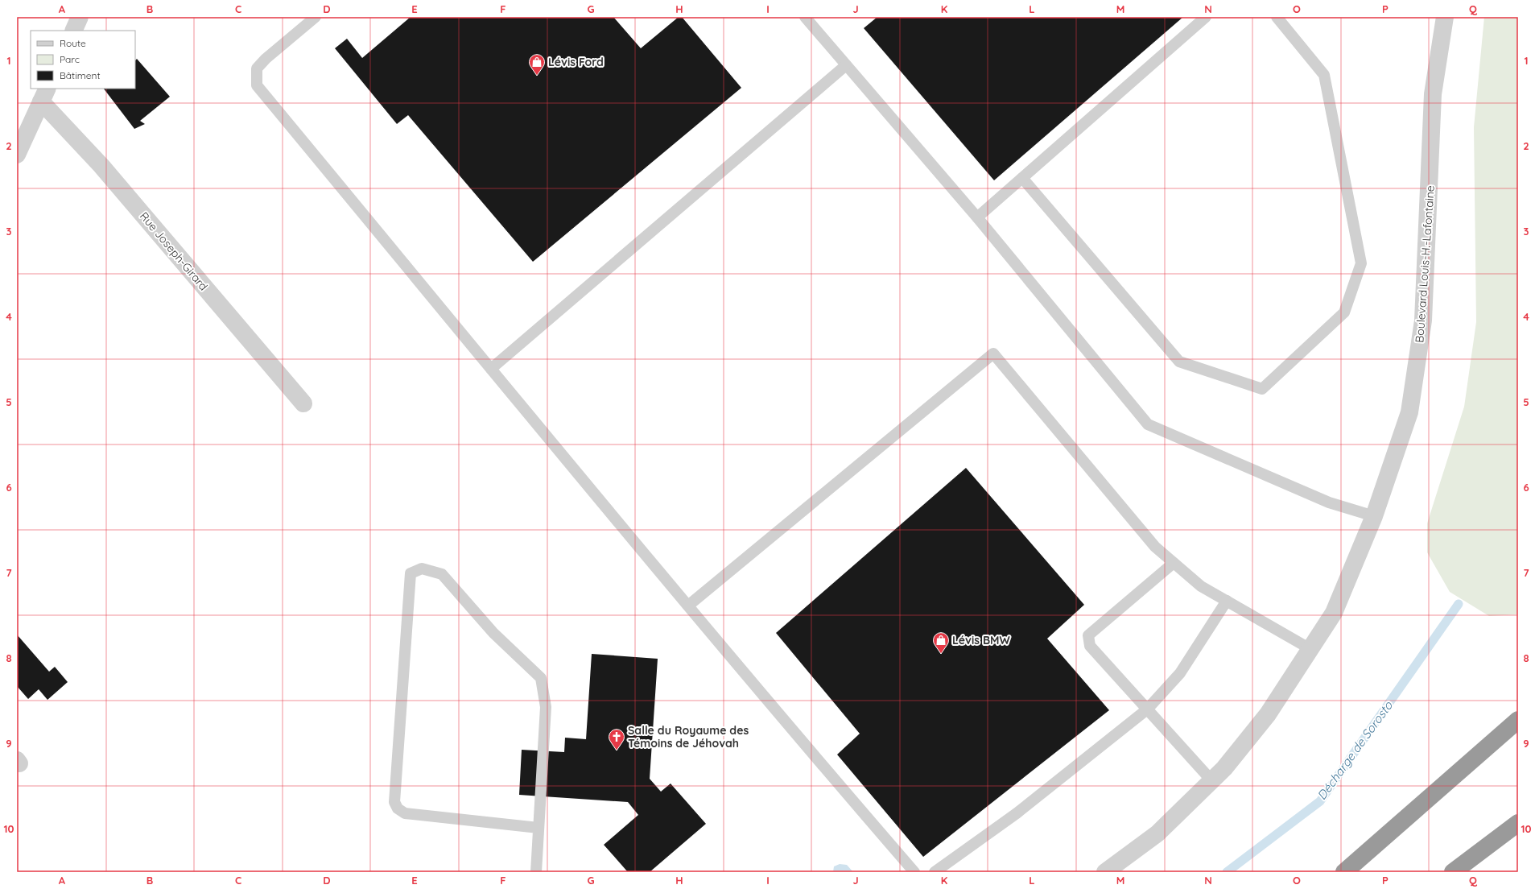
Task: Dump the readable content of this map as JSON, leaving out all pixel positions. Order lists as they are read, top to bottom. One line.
{"streets":{"street":["Rue Joseph-Girard","Boulevard Louis-H.-Lafontaine"]},"water":["Décharge de Sorosto"],"places":{"shop":["Lévis Ford","Lévis BMW"],"church":["Salle du Royaume des Témoins de Jéhovah"]},"legend":["Route","Parc","Bâtiment"],"grid":{"columns":["A","B","C","D","E","F","G","H","I","J","K","L","M","N","O","P","Q"],"rows":["1","2","3","4","5","6","7","8","9","10"]}}
